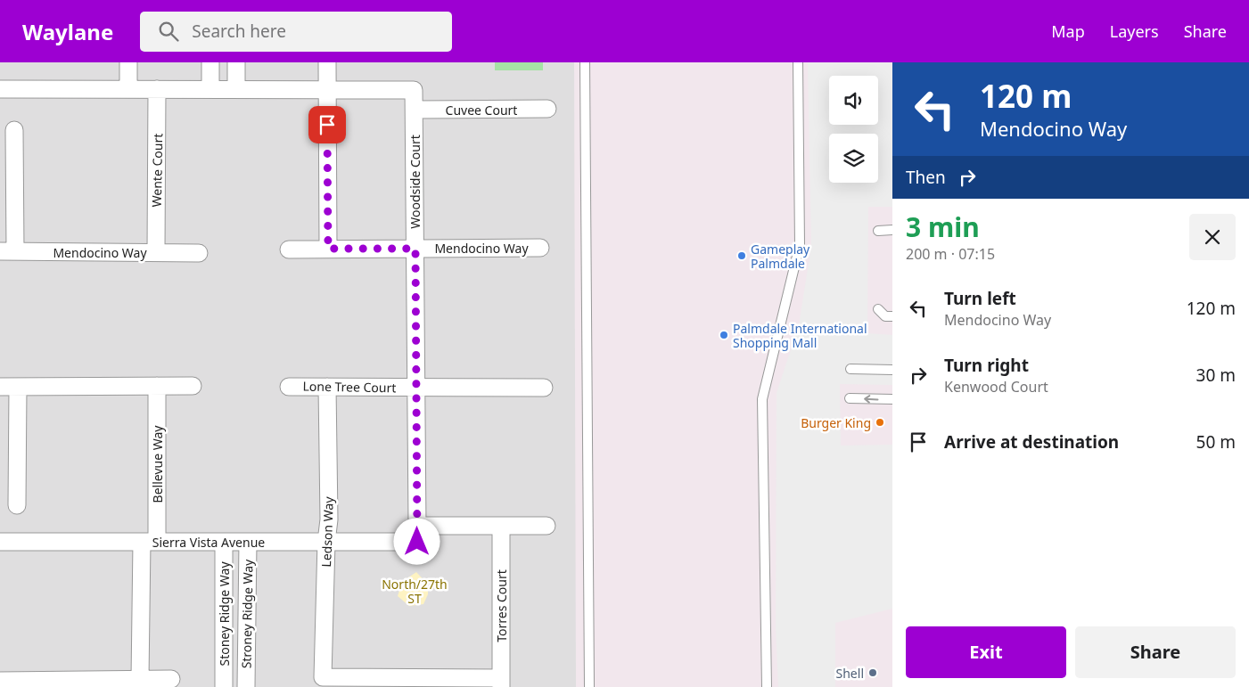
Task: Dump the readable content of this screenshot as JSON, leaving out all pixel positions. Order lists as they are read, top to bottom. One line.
{"streets":{"street":["Cuvee Court","Wente Court","Woodside Court","Mendocino Way","Lone Tree Court","Bellevue Way","Ledson Way","Sierra Vista Avenue","Torres Court","Stoney Ridge Way","Stroney Ridge Way"]},"crossings":[["Cuvee Court","Woodside Court"],["Wente Court","Mendocino Way"],["Woodside Court","Mendocino Way"],["Woodside Court","Lone Tree Court"],["Woodside Court","Sierra Vista Avenue"],["Lone Tree Court","Ledson Way"],["Bellevue Way","Sierra Vista Avenue"],["Ledson Way","Sierra Vista Avenue"],["Ledson Way","Torres Court"],["Sierra Vista Avenue","Torres Court"],["Sierra Vista Avenue","Stoney Ridge Way"],["Sierra Vista Avenue","Stroney Ridge Way"]],"parks":["North/27th ST"],"places":["Gameplay Palmdale","Palmdale International Shopping Mall","Burger King","Shell"],"page":{"header":"Waylane","search":"Search here","nav":["Map","Layers","Share"],"turn":["120 m","Mendocino Way"],"then":"Then","heading":["3 min","200 m · 07:15"],"list":[{"name":"Turn left","note":"Mendocino Way","value":"120 m"},{"name":"Turn right","note":"Kenwood Court","value":"30 m"},{"name":"Arrive at destination","value":"50 m"}],"buttons":["Exit","Share"]}}
